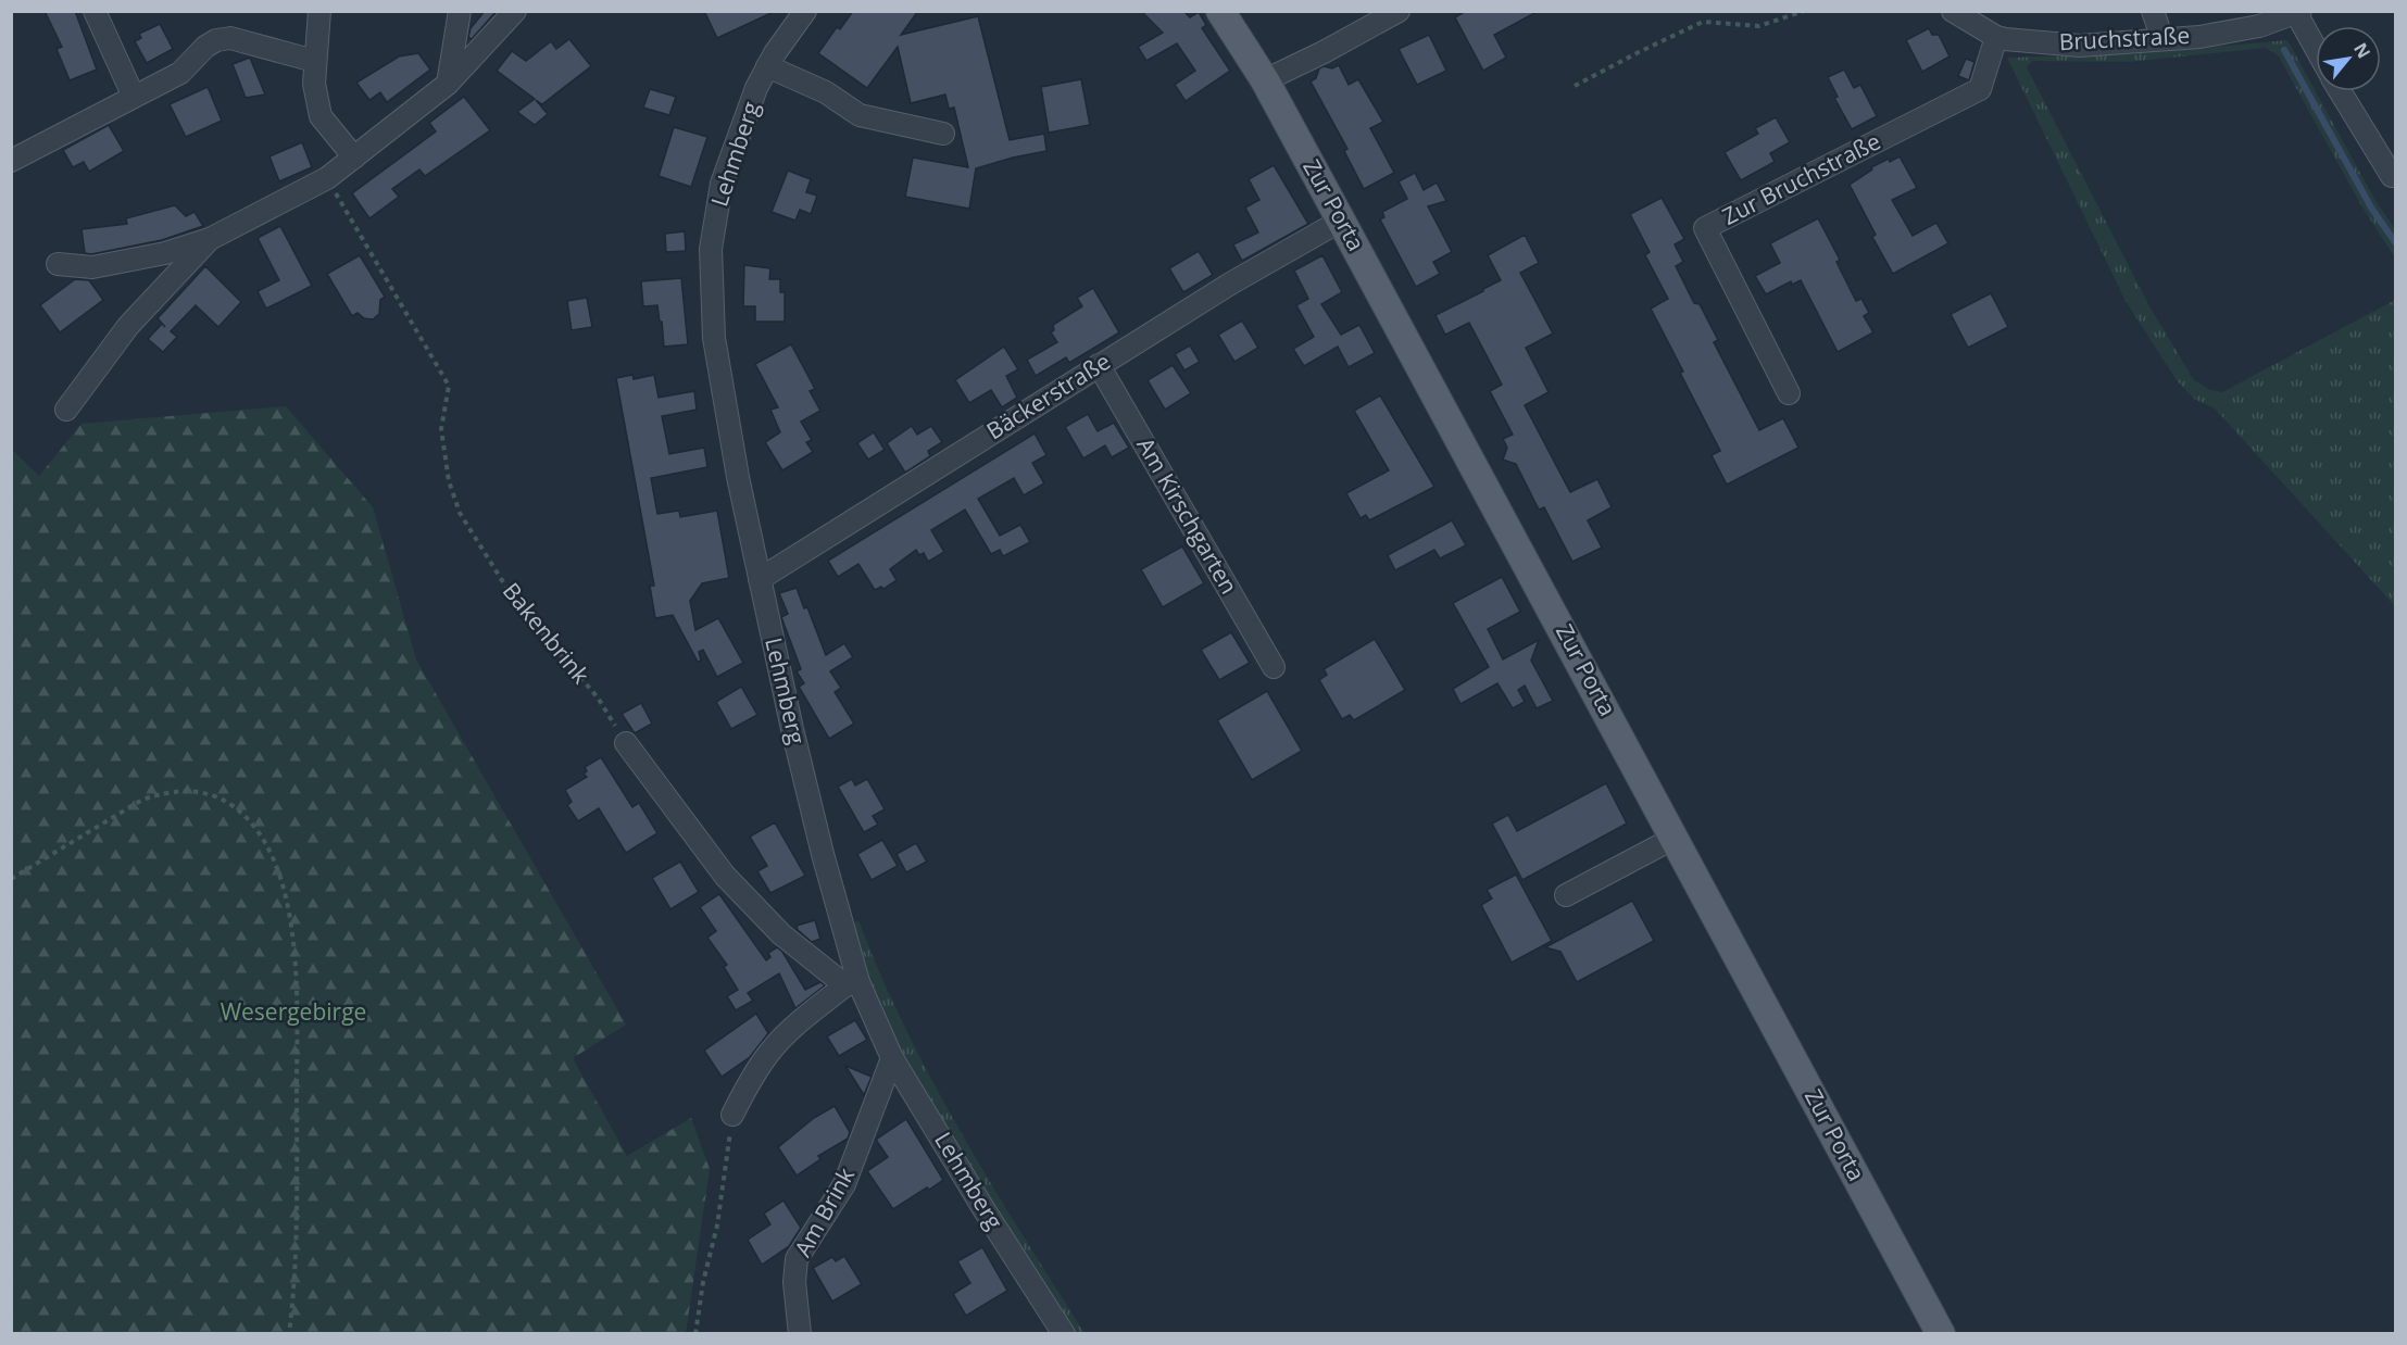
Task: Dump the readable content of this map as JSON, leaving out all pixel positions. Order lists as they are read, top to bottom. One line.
{"streets":{"main road":["Zur Porta"],"street":["Bruchstraße","Lehmberg","Zur Bruchstraße","Bäckerstraße","Am Kirschgarten","Am Brink"],"path":["Bakenbrink"]},"crossings":[["Bruchstraße","Zur Bruchstraße"],["Lehmberg","Bäckerstraße"],["Lehmberg","Am Brink"],["Zur Porta","Bäckerstraße"],["Bäckerstraße","Am Kirschgarten"]],"parks":["Wesergebirge"],"north":"top right"}
